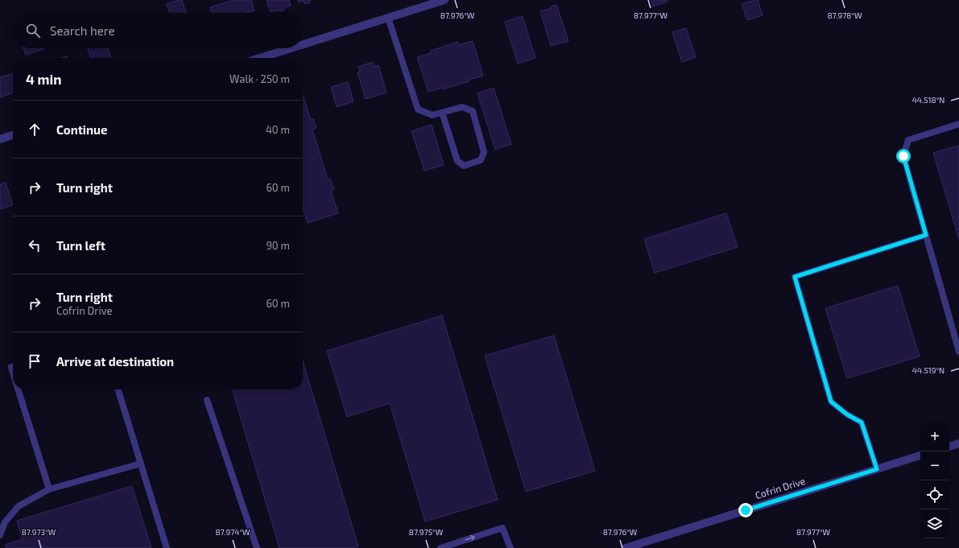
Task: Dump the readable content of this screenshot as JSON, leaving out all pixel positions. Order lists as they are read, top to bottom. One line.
{"streets":{"street":["Cofrin Drive"]},"page":{"search":"Search here","heading":["4 min","Walk · 250 m"],"list":[["Continue","40 m"],["Turn right","60 m"],["Turn left","90 m"],["Turn right","Cofrin Drive","60 m"],"Arrive at destination"],"map_buttons":["+","−"]},"coordinates":["87.976°W","87.977°W","87.978°W","44.518°N","44.519°N","87.973°W","87.974°W","87.975°W"]}
